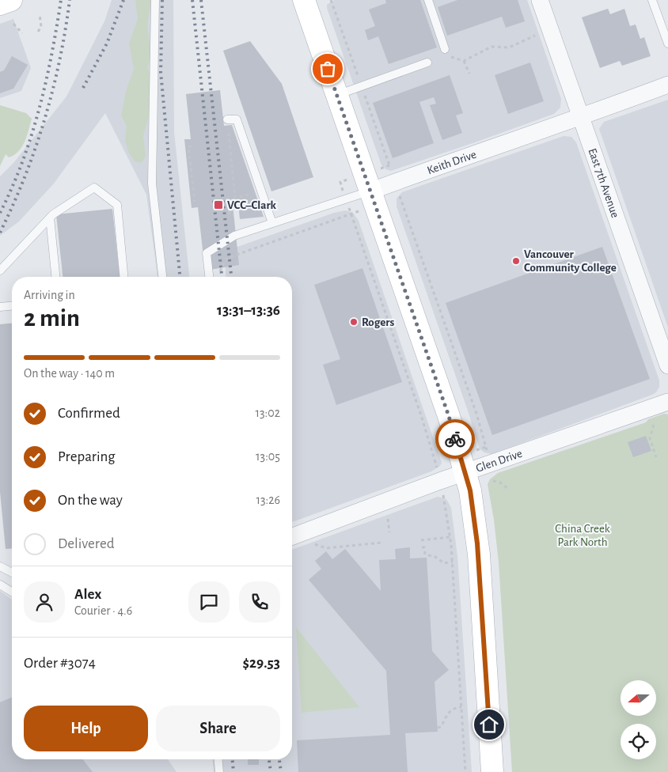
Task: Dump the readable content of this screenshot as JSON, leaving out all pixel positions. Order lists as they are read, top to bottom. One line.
{"streets":{"street":["Keith Drive","East 7th Avenue","Glen Drive"]},"crossings":[["Keith Drive","East 7th Avenue"]],"parks":["China Creek Park North"],"places":{"transit":["VCC–Clark"],"other":["Vancouver Community College","Rogers"]},"north":"left","page":{"heading":["2 min","Arriving in","13:31–13:36"],"panel":["Alex","Courier · 4.6","Order #3074","$29.53"],"bar":"On the way · 140 m","list":[["Confirmed","13:02"],["Preparing","13:05"],["On the way","13:26"],"Delivered"],"buttons":["Help","Share"]}}
